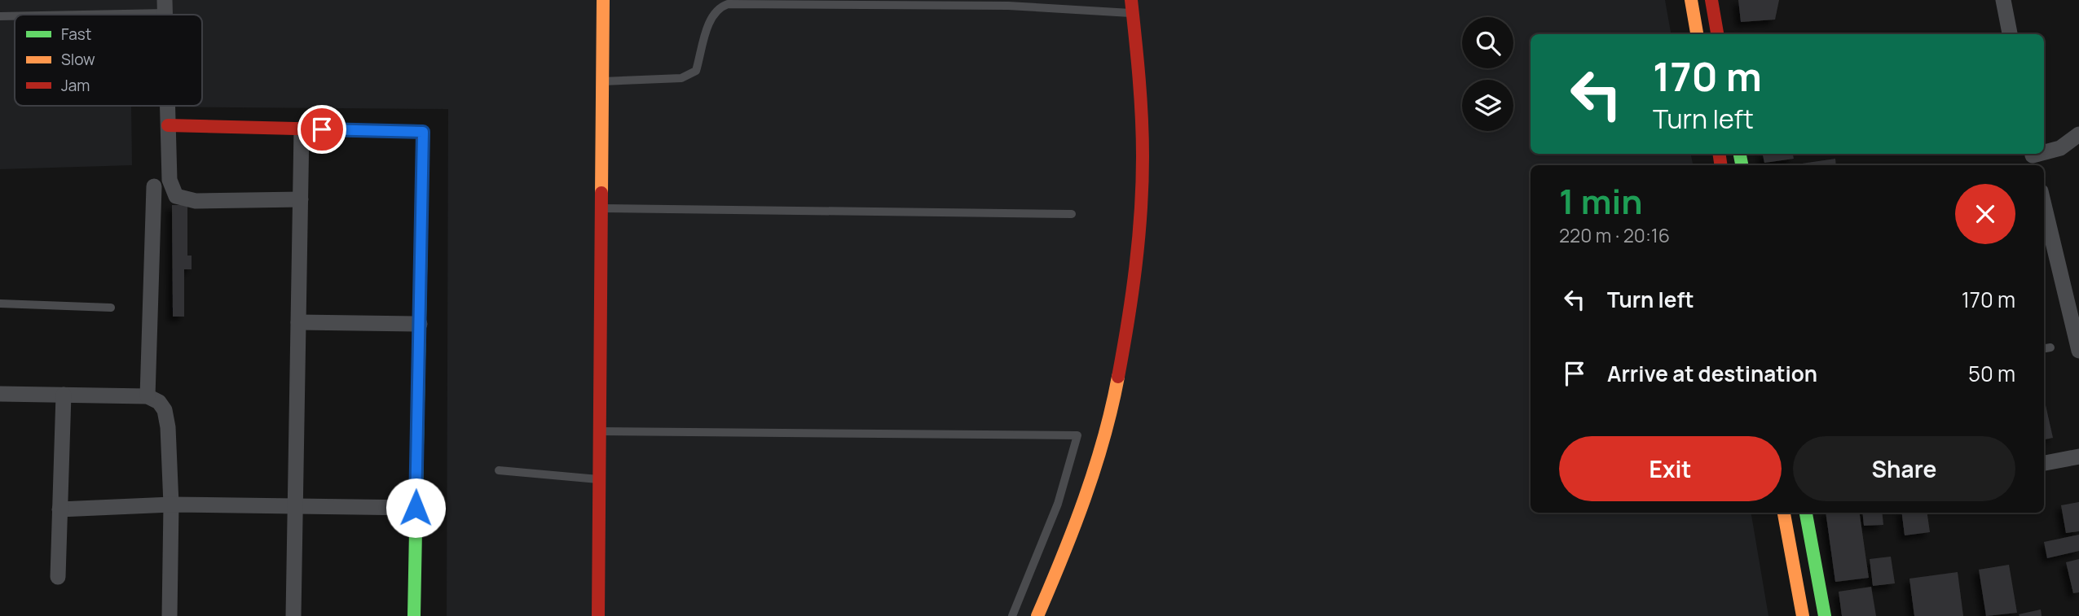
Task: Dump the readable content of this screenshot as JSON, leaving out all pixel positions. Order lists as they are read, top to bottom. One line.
{"legend":["Fast","Slow","Jam"],"page":{"turn":["170 m","Turn left"],"heading":["1 min","220 m · 20:16"],"list":[{"name":"Turn left","value":"170 m"},{"name":"Arrive at destination","value":"50 m"}],"buttons":["Exit","Share"]}}
